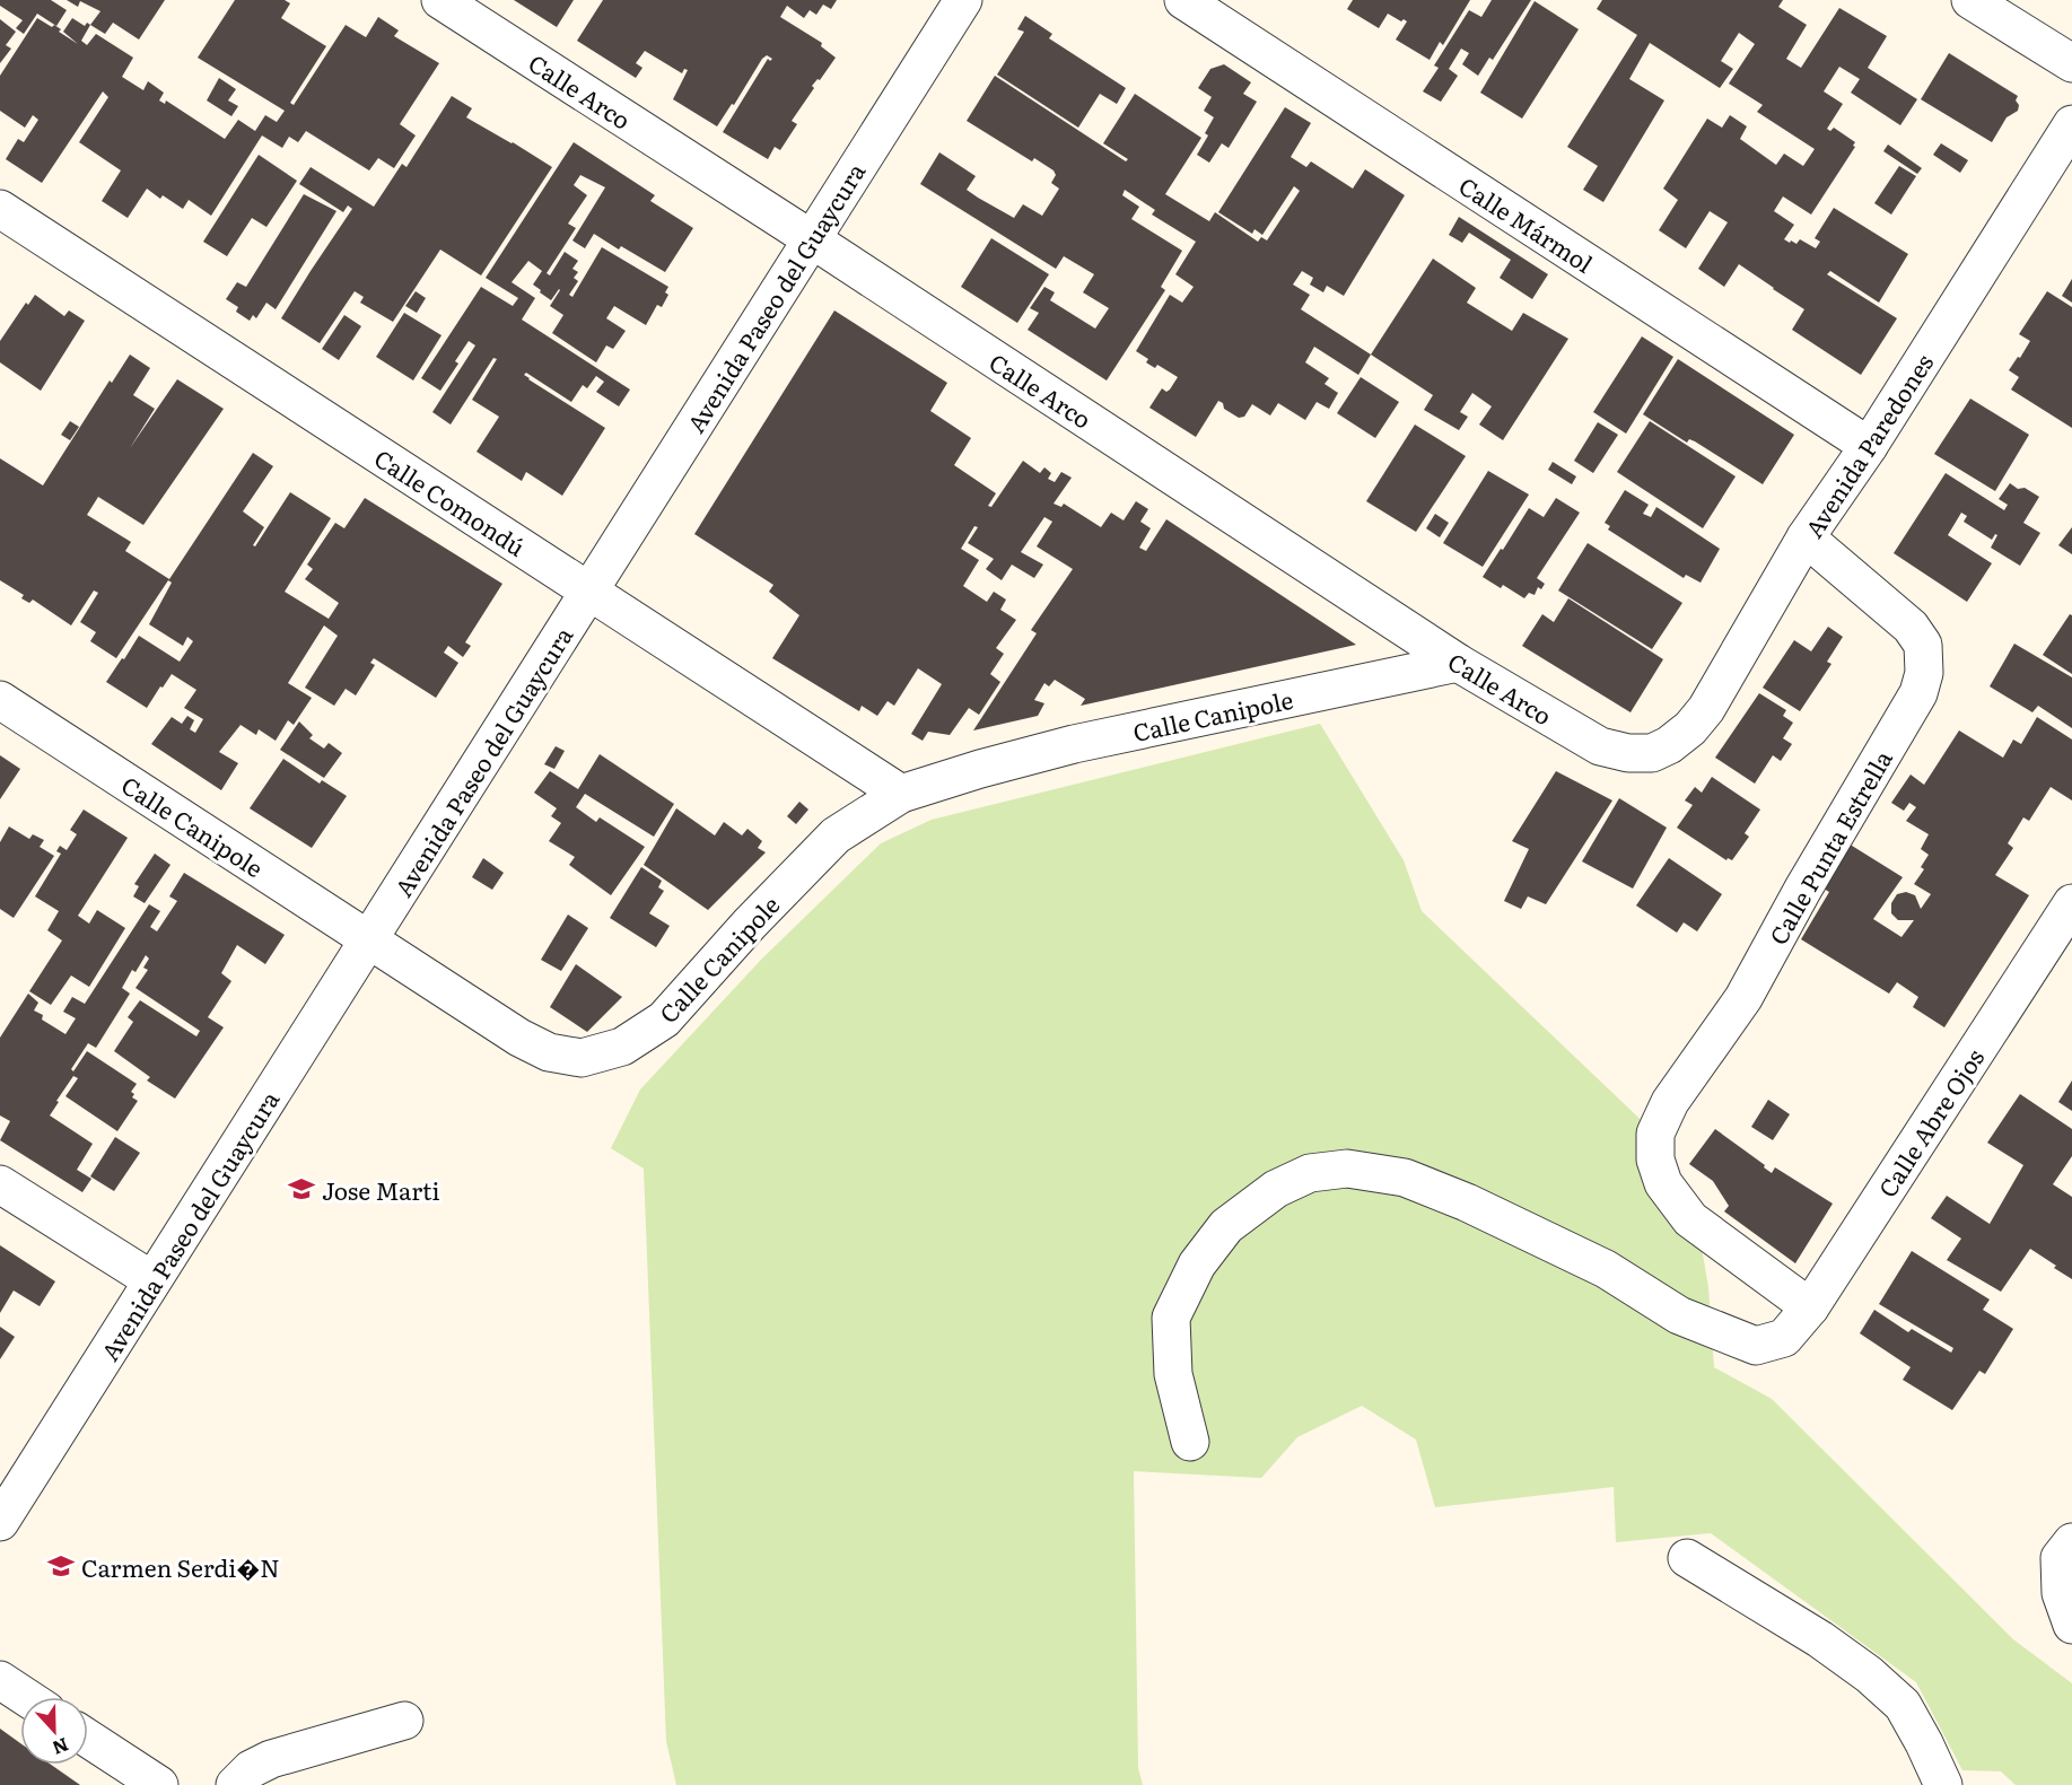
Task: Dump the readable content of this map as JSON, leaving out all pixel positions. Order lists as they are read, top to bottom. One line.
{"streets":{"street":["Calle Arco","Calle Mármol","Avenida Paseo del Guaycura","Avenida Paredones","Calle Comondú","Calle Canipole","Calle Punta Estrella","Calle Abre Ojos"]},"crossings":[["Calle Arco","Avenida Paseo del Guaycura"],["Calle Arco","Avenida Paredones"],["Calle Arco","Calle Canipole"],["Calle Mármol","Avenida Paredones"],["Avenida Paseo del Guaycura","Calle Comondú"],["Avenida Paseo del Guaycura","Calle Canipole"],["Avenida Paredones","Calle Punta Estrella"],["Calle Comondú","Calle Canipole"],["Calle Punta Estrella","Calle Abre Ojos"]],"places":{"school or university":["Jose Marti","Carmen Serdi�N"]},"north":"bottom"}
